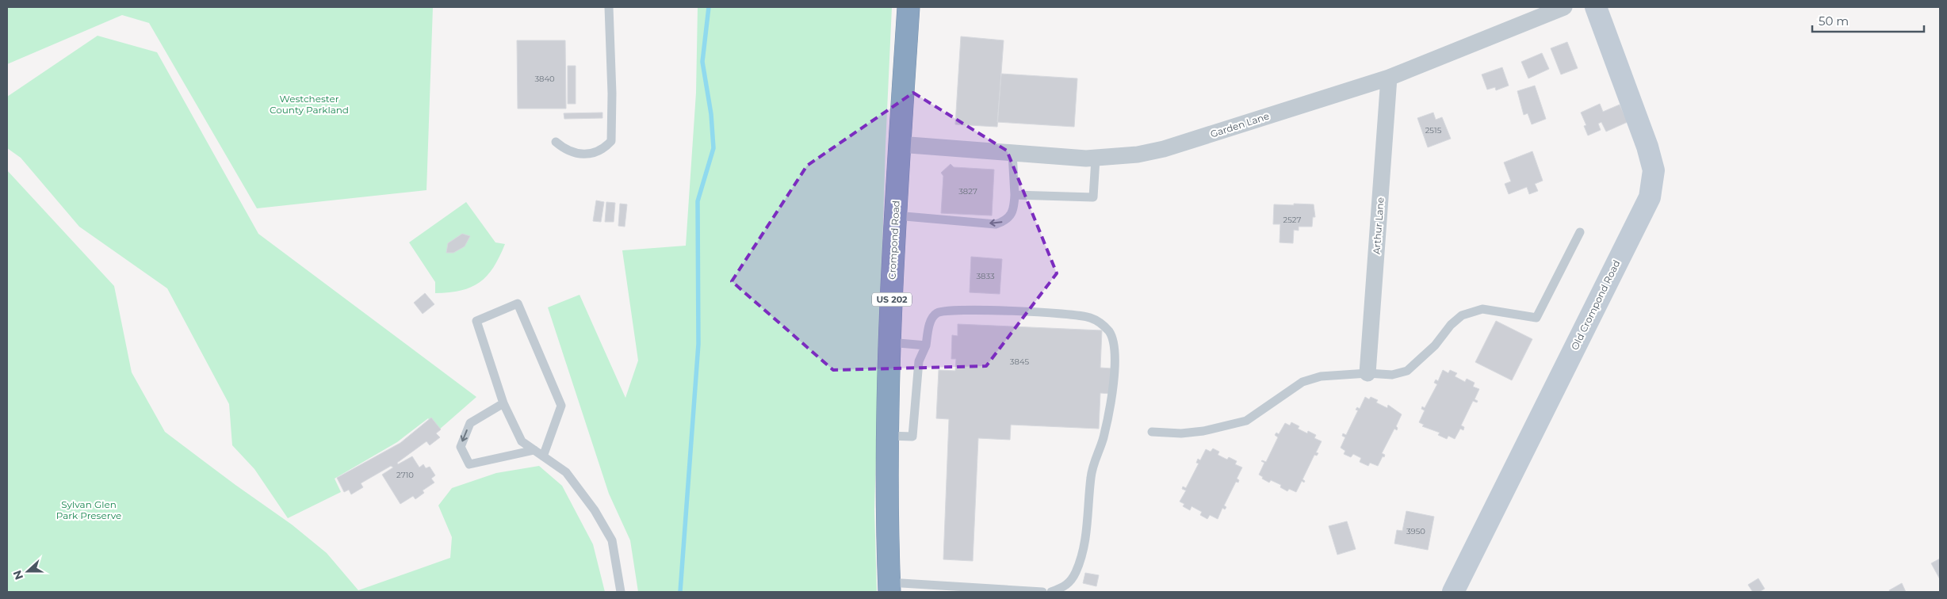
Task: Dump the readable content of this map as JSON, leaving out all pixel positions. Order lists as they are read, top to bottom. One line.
{"streets":{"highway":["Crompond Road","US 202"],"street":["Garden Lane","Arthur Lane","Old Crompond Road"]},"crossings":[["Garden Lane","Arthur Lane"],["Garden Lane","Crompond Road"]],"parks":["Westchester County Parkland","Sylvan Glen Park Preserve"],"house_numbers":["3840","2515","3827","2527","3833","3845","2710","3950"],"scale_bar":"50 m","north":"left"}
